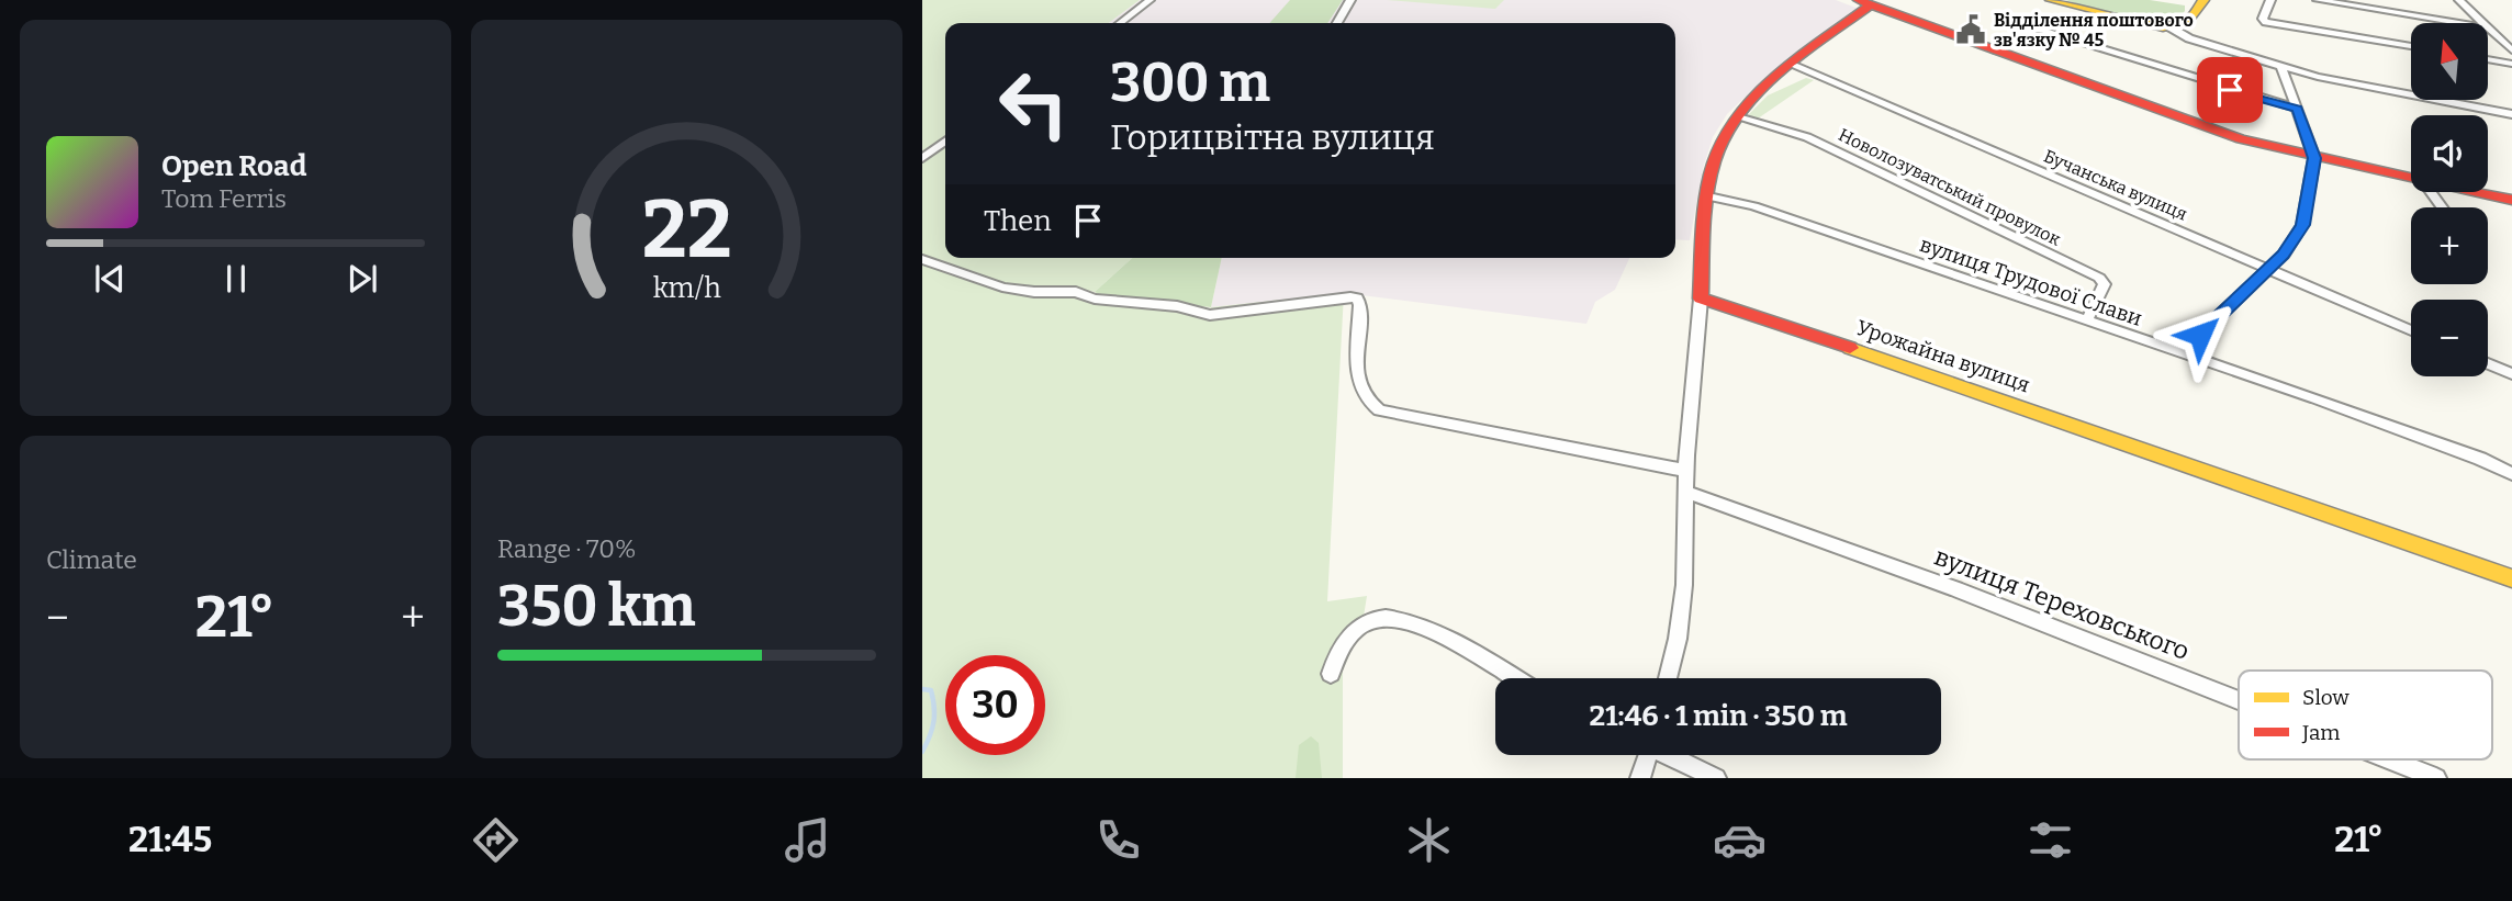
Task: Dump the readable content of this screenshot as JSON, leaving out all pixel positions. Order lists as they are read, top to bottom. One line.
{"streets":{"street":["Бучанська вулиця","Новолозуватський провулок","вулиця Трудової Слави","Урожайна вулиця","вулиця Тереховського"]},"crossings":[["Новолозуватський провулок","вулиця Трудової Слави"]],"places":{"public building":["Відділення поштового зв'язку № 45"]},"legend":["Slow","Jam"],"north":"top","page":{"map_buttons":["+","−"],"turn":["300 m","Горицвітна вулиця"],"song":["Open Road","Tom Ferris"],"then":"Then","tile":["Climate",["Range · 70%","350 km"]],"heat":["−","21°","+"],"limit":"30","trip":"21:46 · 1 min · 350 m","tabs":["21:45","21°"],"gauge":["22","km/h"]}}
